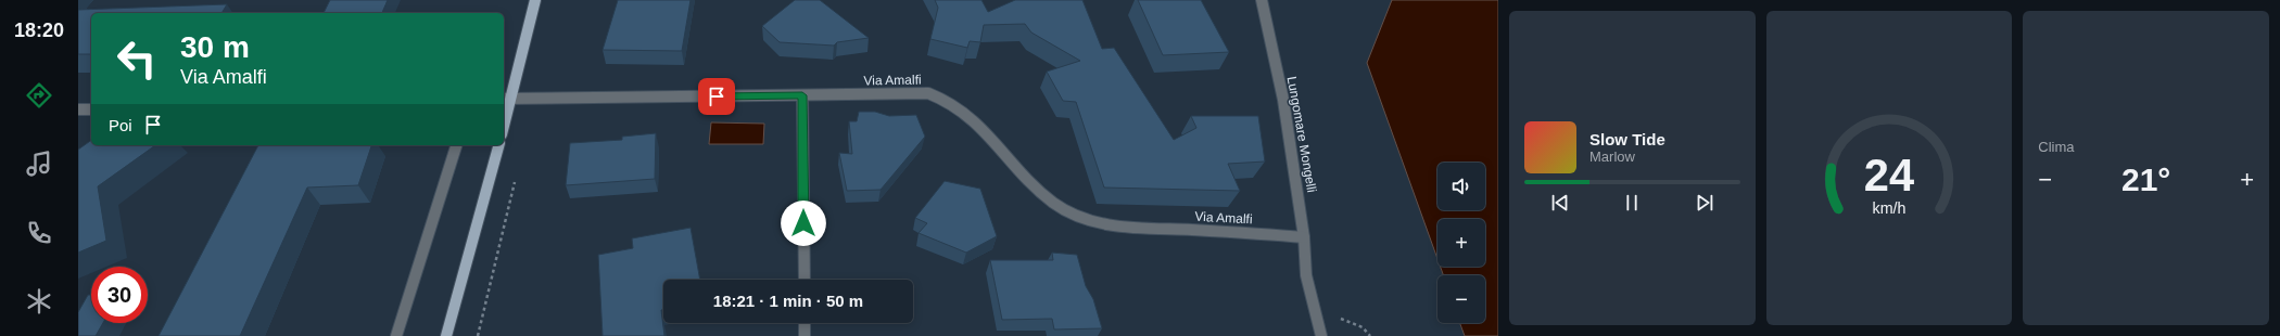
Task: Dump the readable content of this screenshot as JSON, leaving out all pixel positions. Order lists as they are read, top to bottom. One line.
{"streets":{"street":["Via Amalfi","Lungomare Mongelli"]},"crossings":[["Via Amalfi","Lungomare Mongelli"]],"page":{"tabs":"18:20","tile":"Clima","turn":["30 m","Via Amalfi"],"then":"Poi","song":["Slow Tide","Marlow"],"heat":["−","21°","+"],"map_buttons":["+","−"],"limit":"30","trip":"18:21 · 1 min · 50 m","gauge":["24","km/h"]}}
